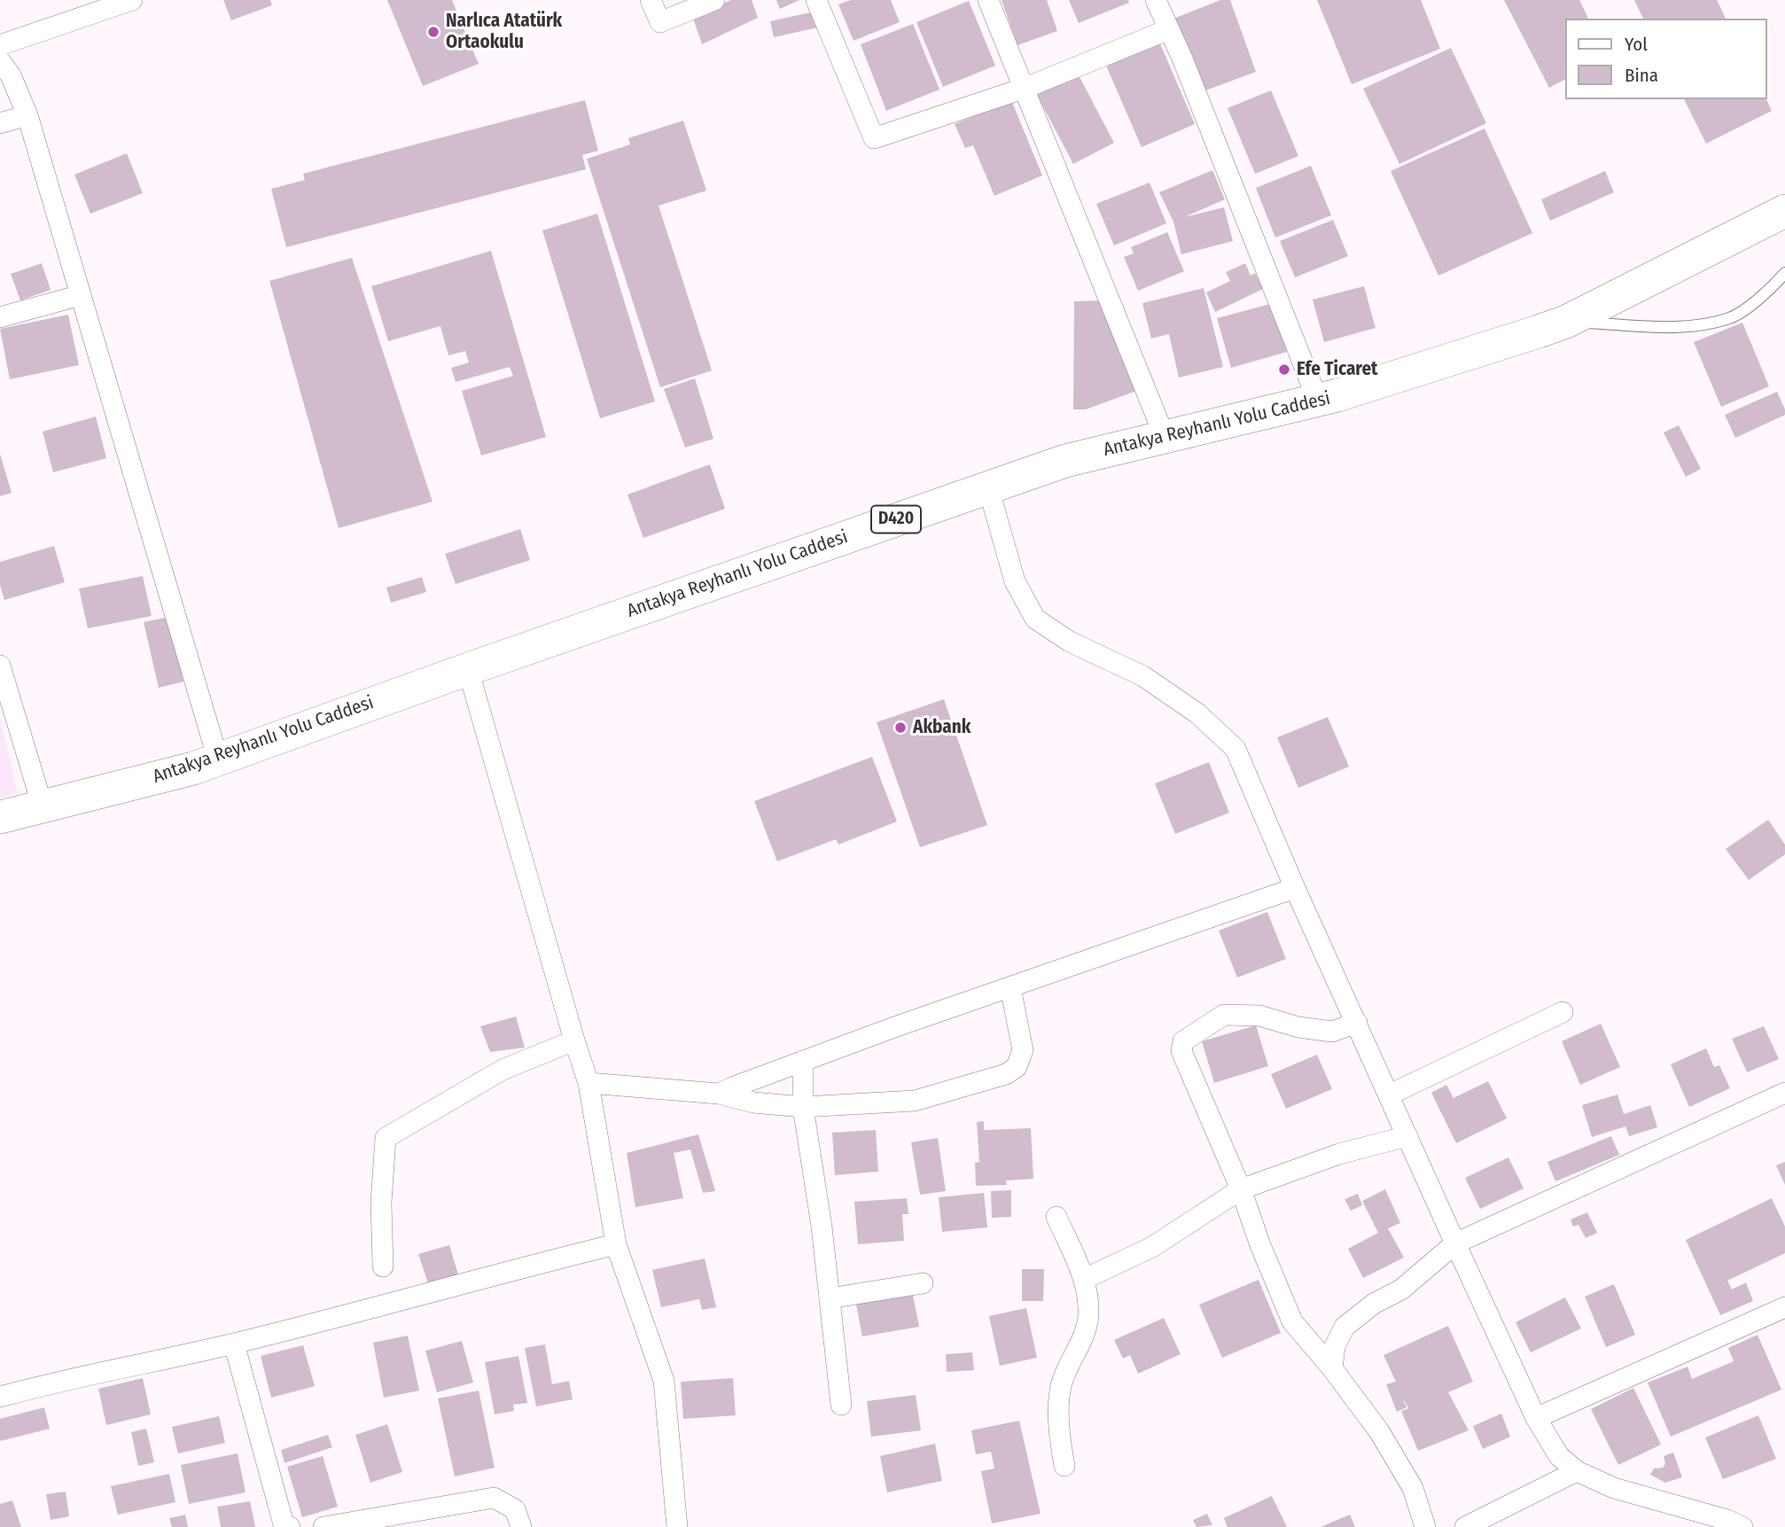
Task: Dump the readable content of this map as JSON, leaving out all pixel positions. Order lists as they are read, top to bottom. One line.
{"streets":{"main road":["Antakya Reyhanlı Yolu Caddesi","D420"]},"places":["Narlıca Atatürk Ortaokulu","Efe Ticaret","Akbank"],"legend":["Yol","Bina"]}
